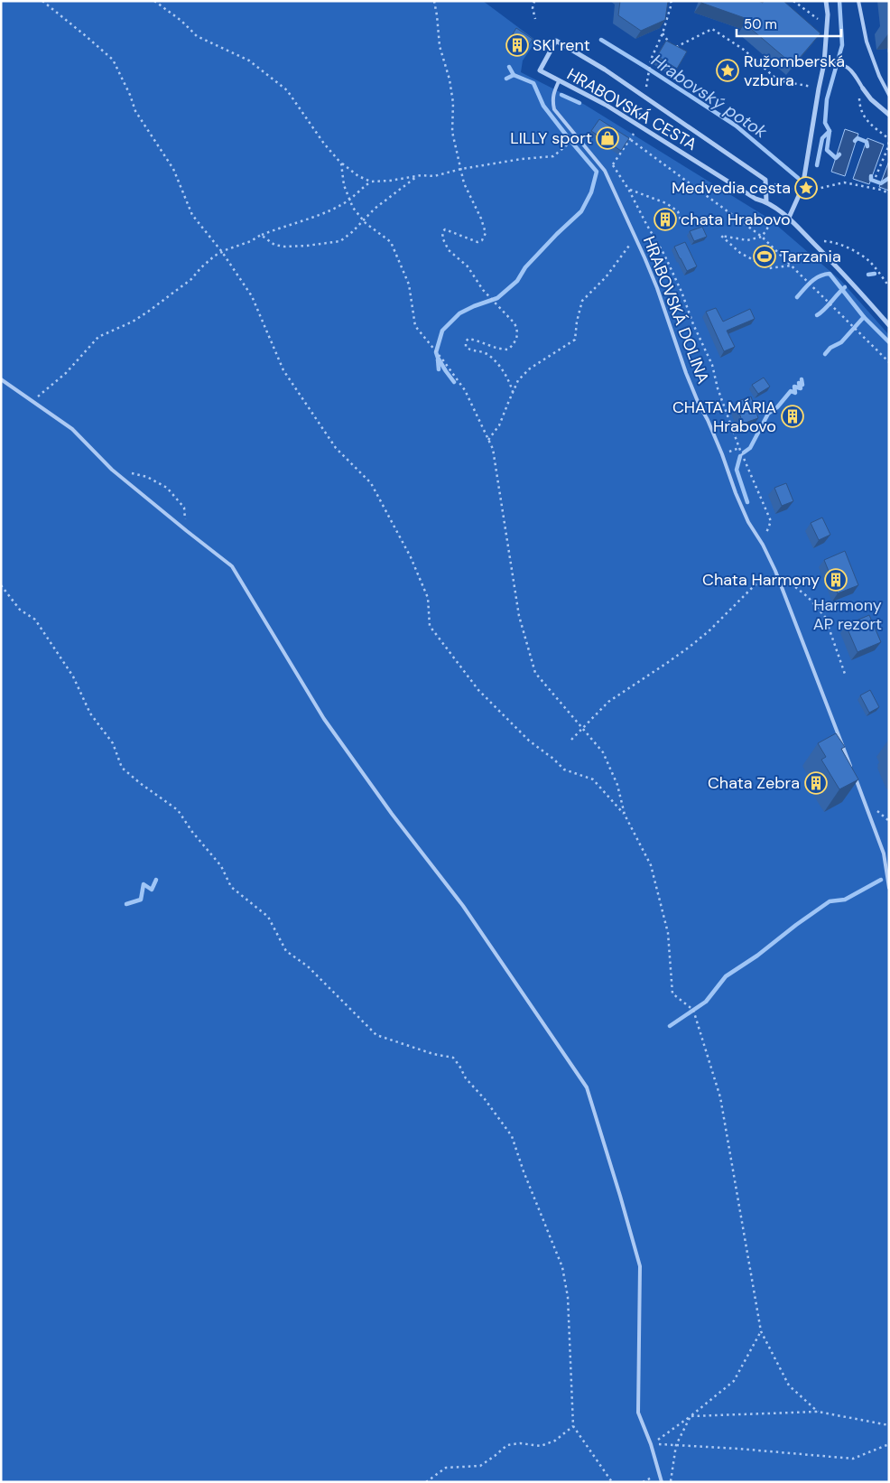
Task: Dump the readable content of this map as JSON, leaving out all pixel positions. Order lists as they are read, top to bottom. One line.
{"streets":{"street":["HRABOVSKÁ CESTA"],"lane":["HRABOVSKÁ DOLINA"]},"crossings":[["HRABOVSKÁ CESTA","HRABOVSKÁ DOLINA"]],"water":["Hrabovský potok"],"parks":["Harmony AP rezort"],"places":{"building":["SKI rent","chata Hrabovo","CHATA MÁRIA Hrabovo","Chata Harmony","Chata Zebra"],"place":["Ružomberská vzbura","Medvedia cesta"],"shop":["LILLY sport"],"sports":["Tarzania"]},"scale_bar":"50 m"}
